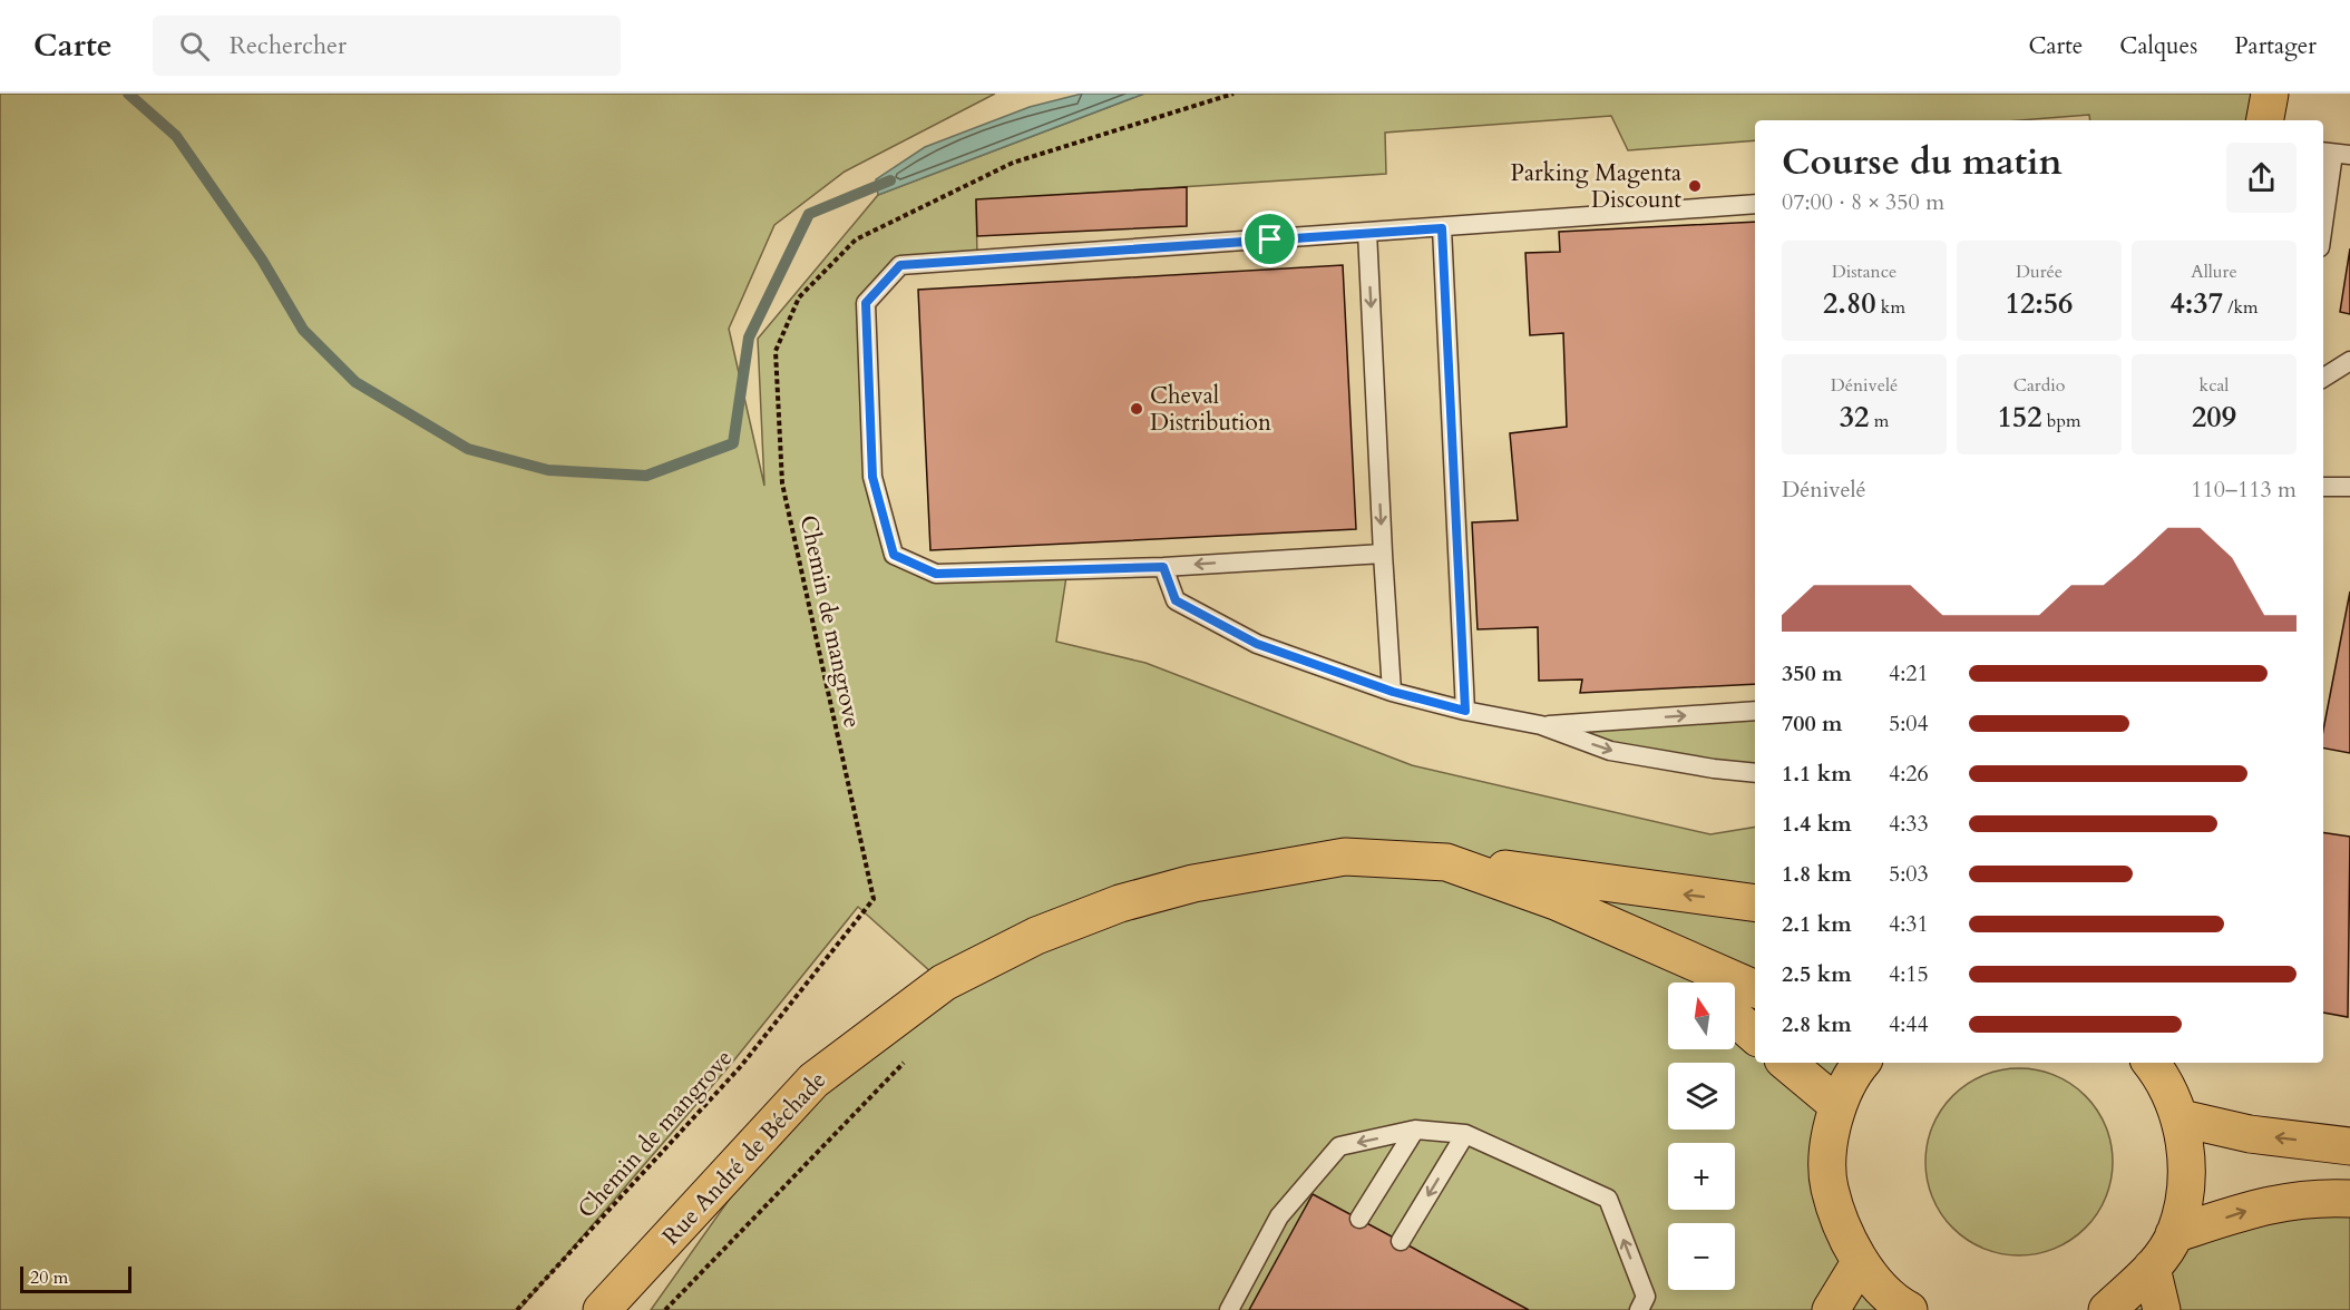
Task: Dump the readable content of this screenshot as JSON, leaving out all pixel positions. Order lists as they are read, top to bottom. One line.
{"streets":{"main road":["Rue André de Béchade"],"path":["Chemin de mangrove"]},"places":["Parking Magenta Discount","Cheval Distribution"],"scale_bar":"20 m","north":"top","page":{"header":"Carte","search":"Rechercher","nav":["Carte","Calques","Partager"],"heading":["Course du matin","07:00 · 8 × 350 m"],"stats":[["Distance","2.80 km"],["Durée","12:56"],["Allure","4:37 /km"],["Dénivelé","32 m"],["Cardio","152 bpm"],["kcal","209"]],"chart":["Dénivelé","110–113 m"],"list":[{"name":"350 m","note":"4:21"},{"name":"700 m","note":"5:04"},{"name":"1.1 km","note":"4:26"},{"name":"1.4 km","note":"4:33"},{"name":"1.8 km","note":"5:03"},{"name":"2.1 km","note":"4:31"},{"name":"2.5 km","note":"4:15"},{"name":"2.8 km","note":"4:44"}],"map_buttons":["+","−"],"scale":"20 m"}}
